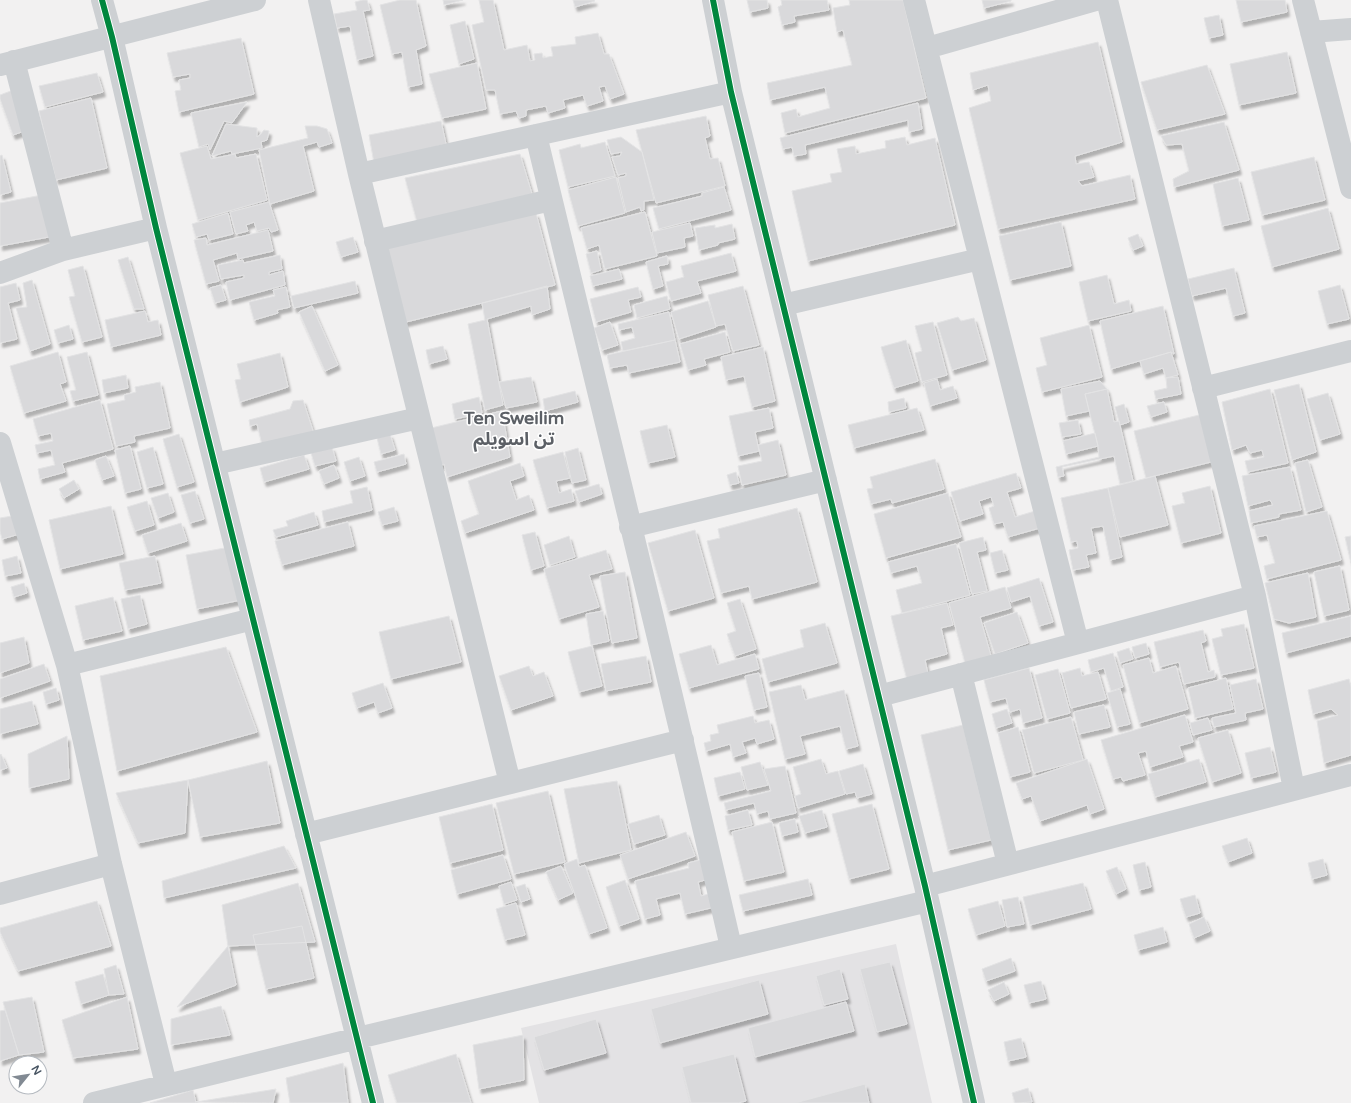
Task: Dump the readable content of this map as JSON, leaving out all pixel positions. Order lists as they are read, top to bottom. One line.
{"districts":["Ten Sweilim تن اسويلم"],"north":"top right"}
